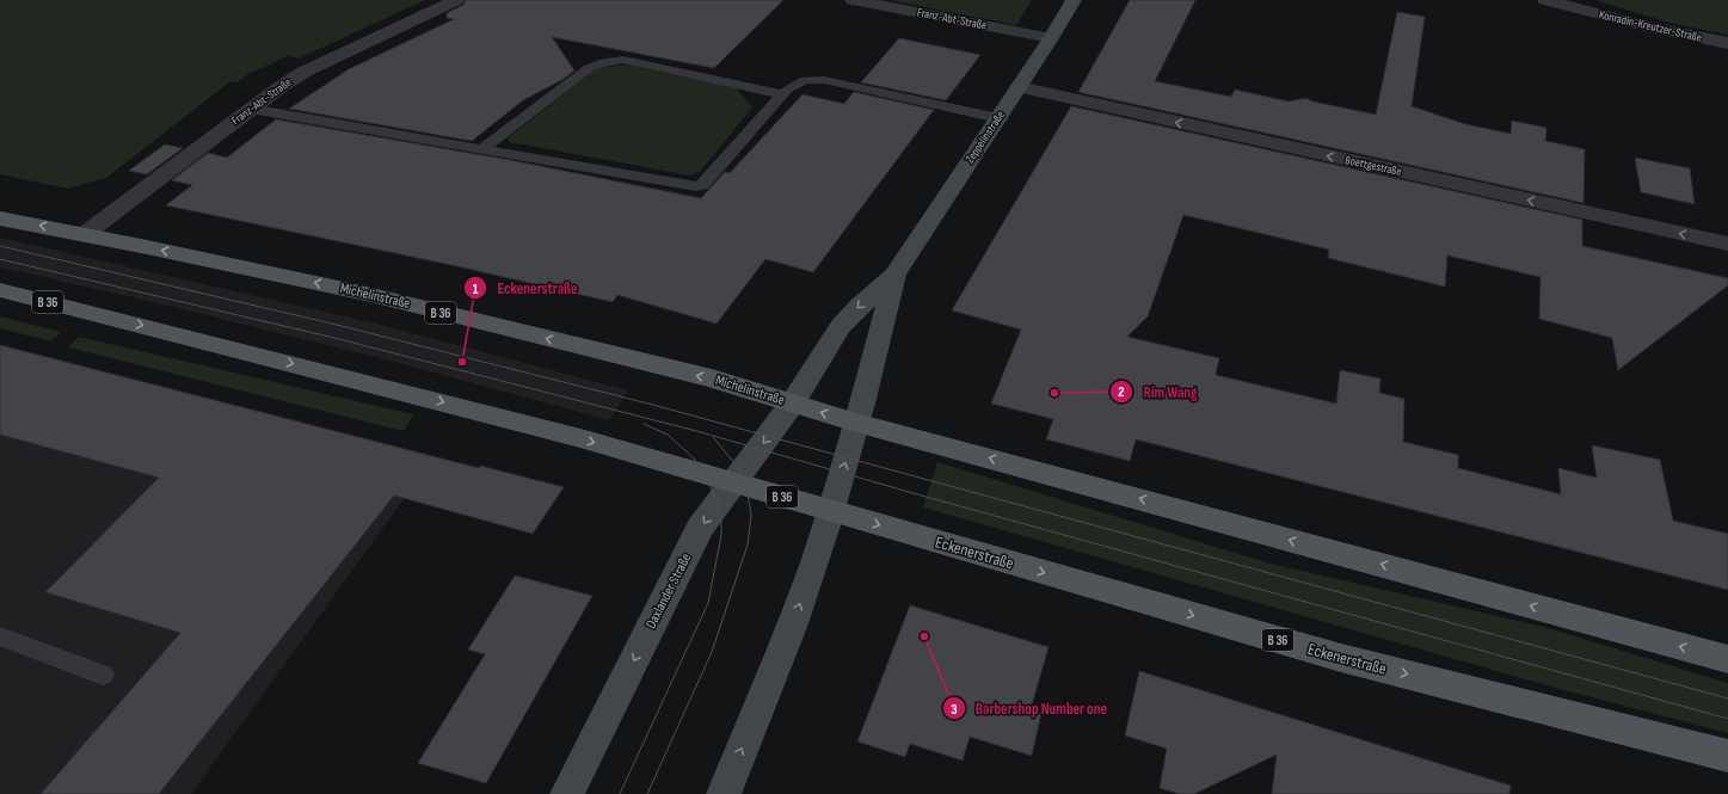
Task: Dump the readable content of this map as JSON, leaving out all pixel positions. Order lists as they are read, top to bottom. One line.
{"streets":{"main road":["Michelinstraße","B 36","Eckenerstraße"],"street":["Franz-Abt-Straße","Konradin-Kreutzer-Straße","Zeppelinstraße","Boettgestraße","Daxlander Straße"]},"crossings":[["Franz-Abt-Straße","Zeppelinstraße"],["Franz-Abt-Straße","Michelinstraße"],["Zeppelinstraße","Boettgestraße"],["Zeppelinstraße","Michelinstraße"],["Zeppelinstraße","B 36"],["Zeppelinstraße","Eckenerstraße"],["Zeppelinstraße","Daxlander Straße"],["Michelinstraße","B 36"],["Michelinstraße","Daxlander Straße"],["B 36","Eckenerstraße"],["B 36","Daxlander Straße"]],"one_way":["Boettgestraße"],"places":["Eckenerstraße","Rim Wang","Barbershop Number one"]}
